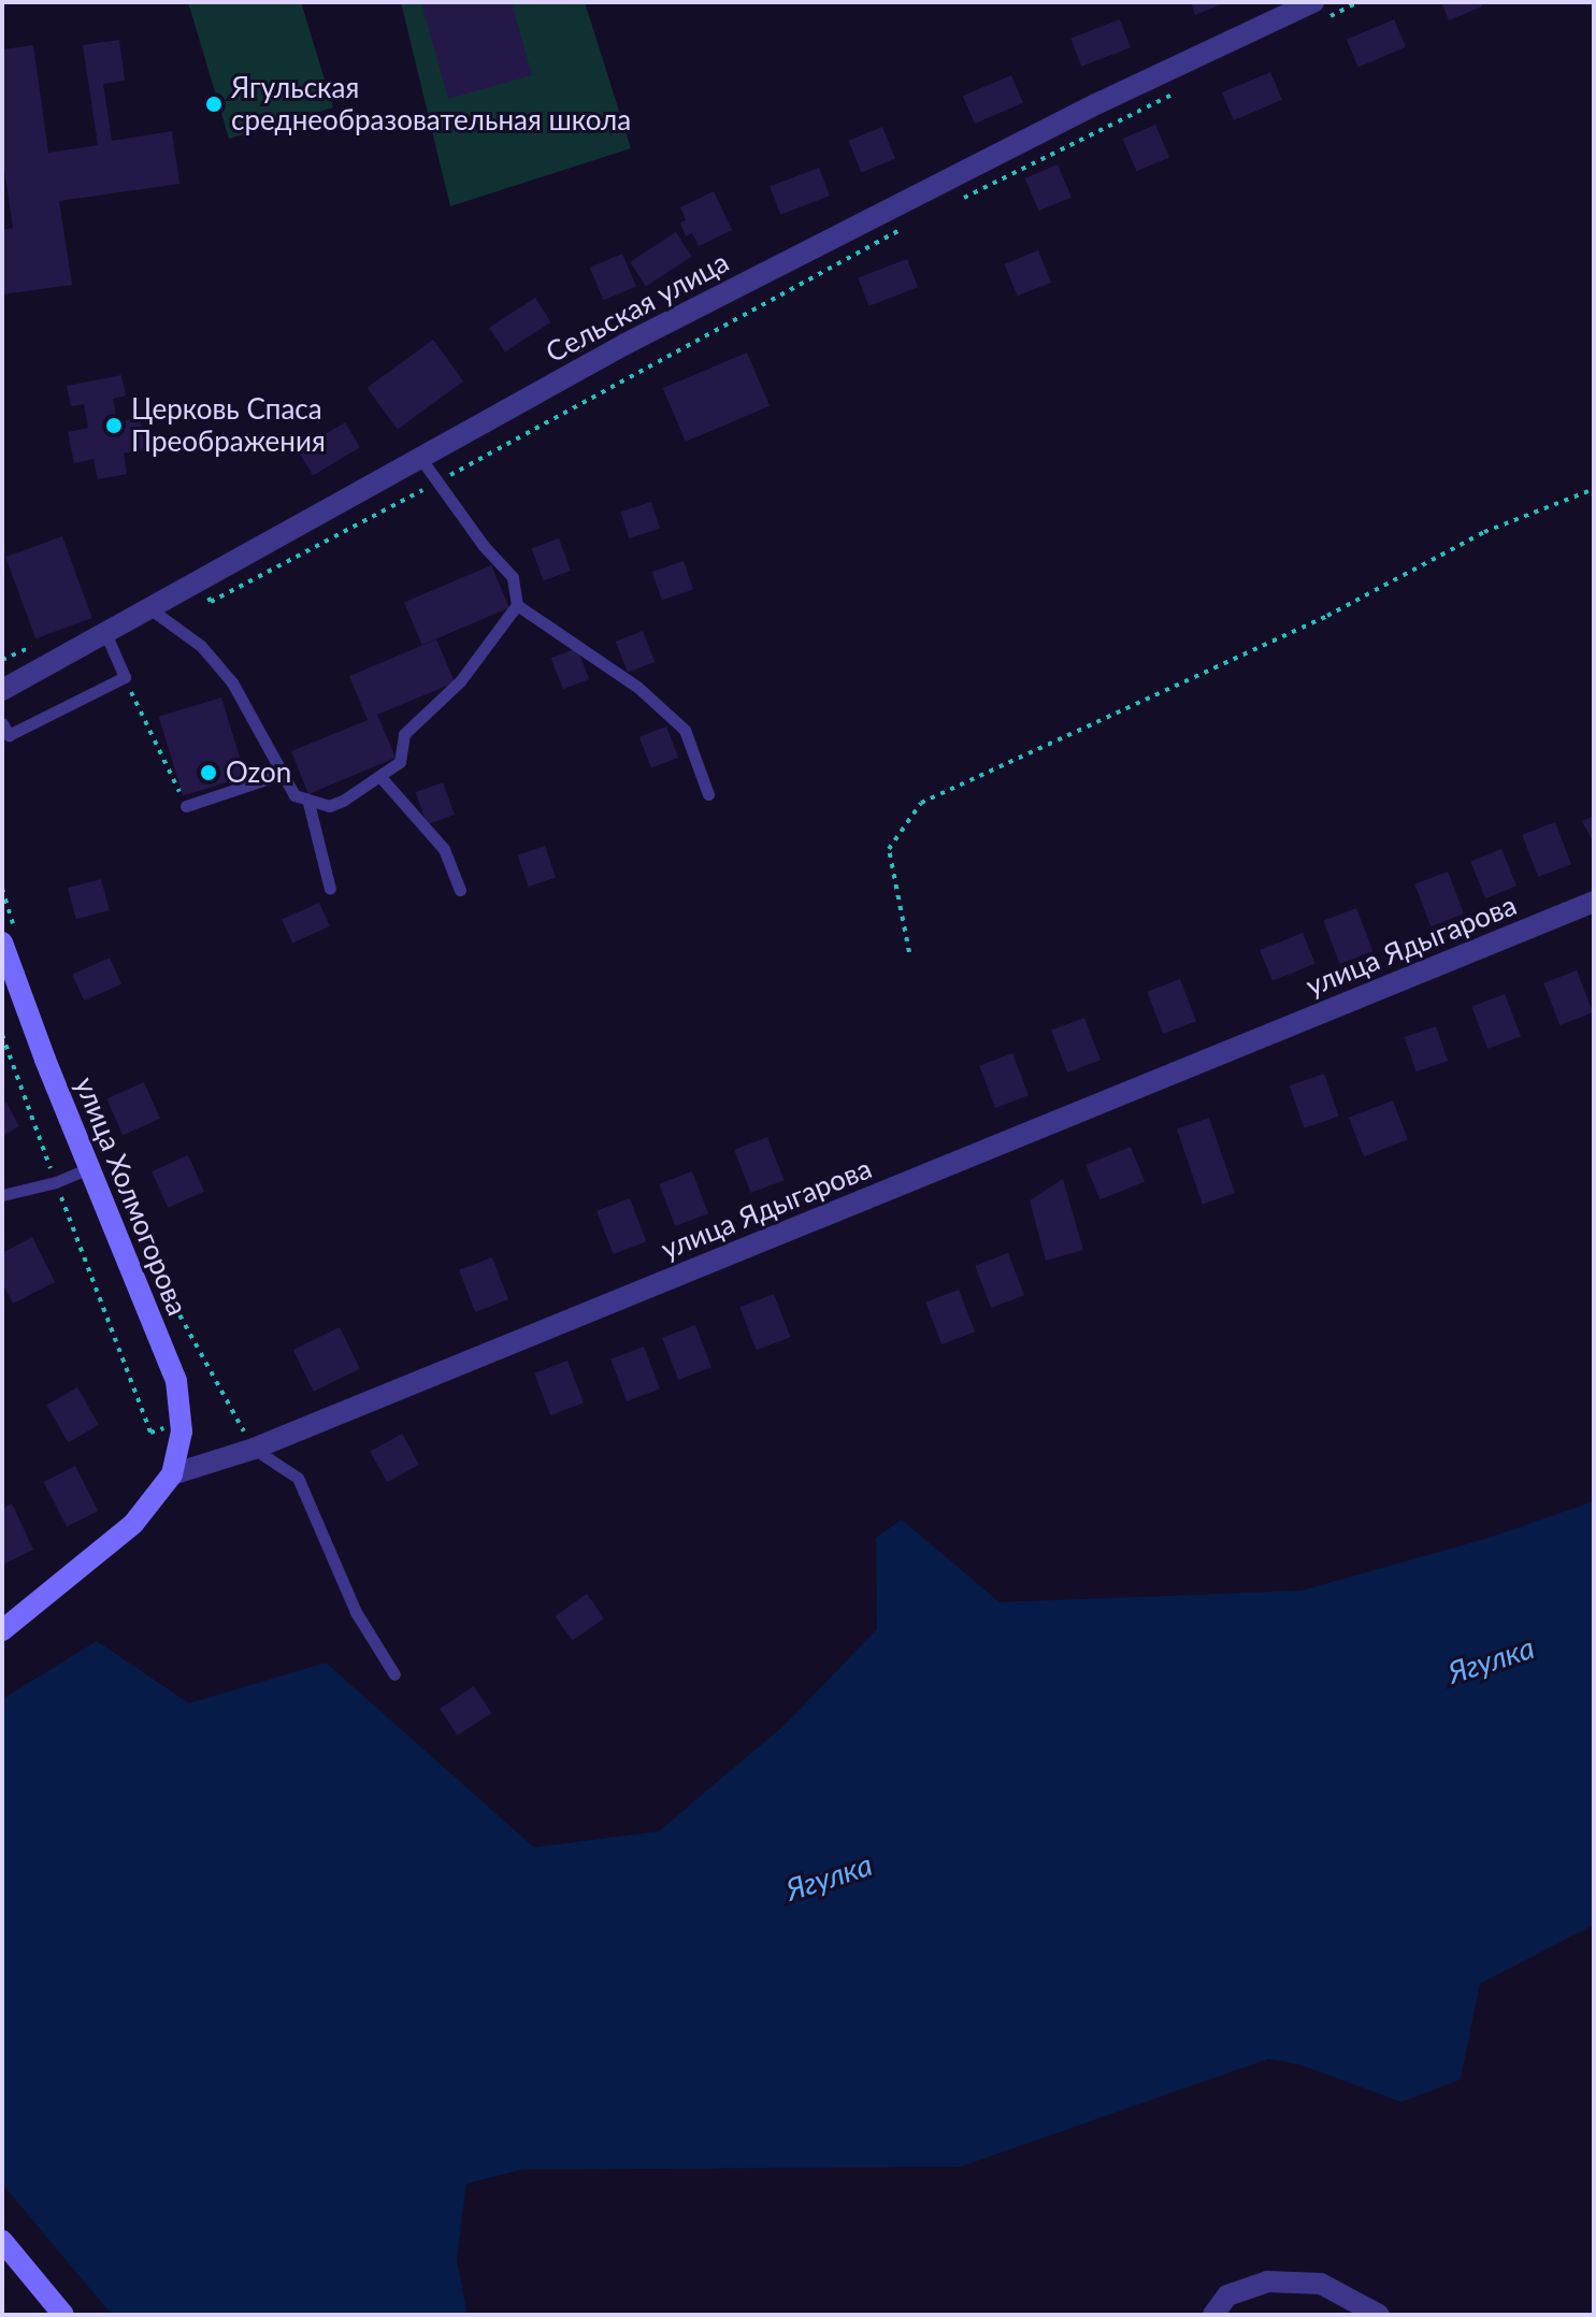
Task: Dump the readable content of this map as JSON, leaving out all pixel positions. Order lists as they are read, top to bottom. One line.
{"streets":{"street":["Сельская улица","улица Ядыгарова","улица Холмогорова"]},"crossings":[["улица Ядыгарова","улица Холмогорова"]],"water":["Ягулка"],"places":["Ягульская среднеобразовательная школа","Церковь Спаса Преображения","Ozon"]}
